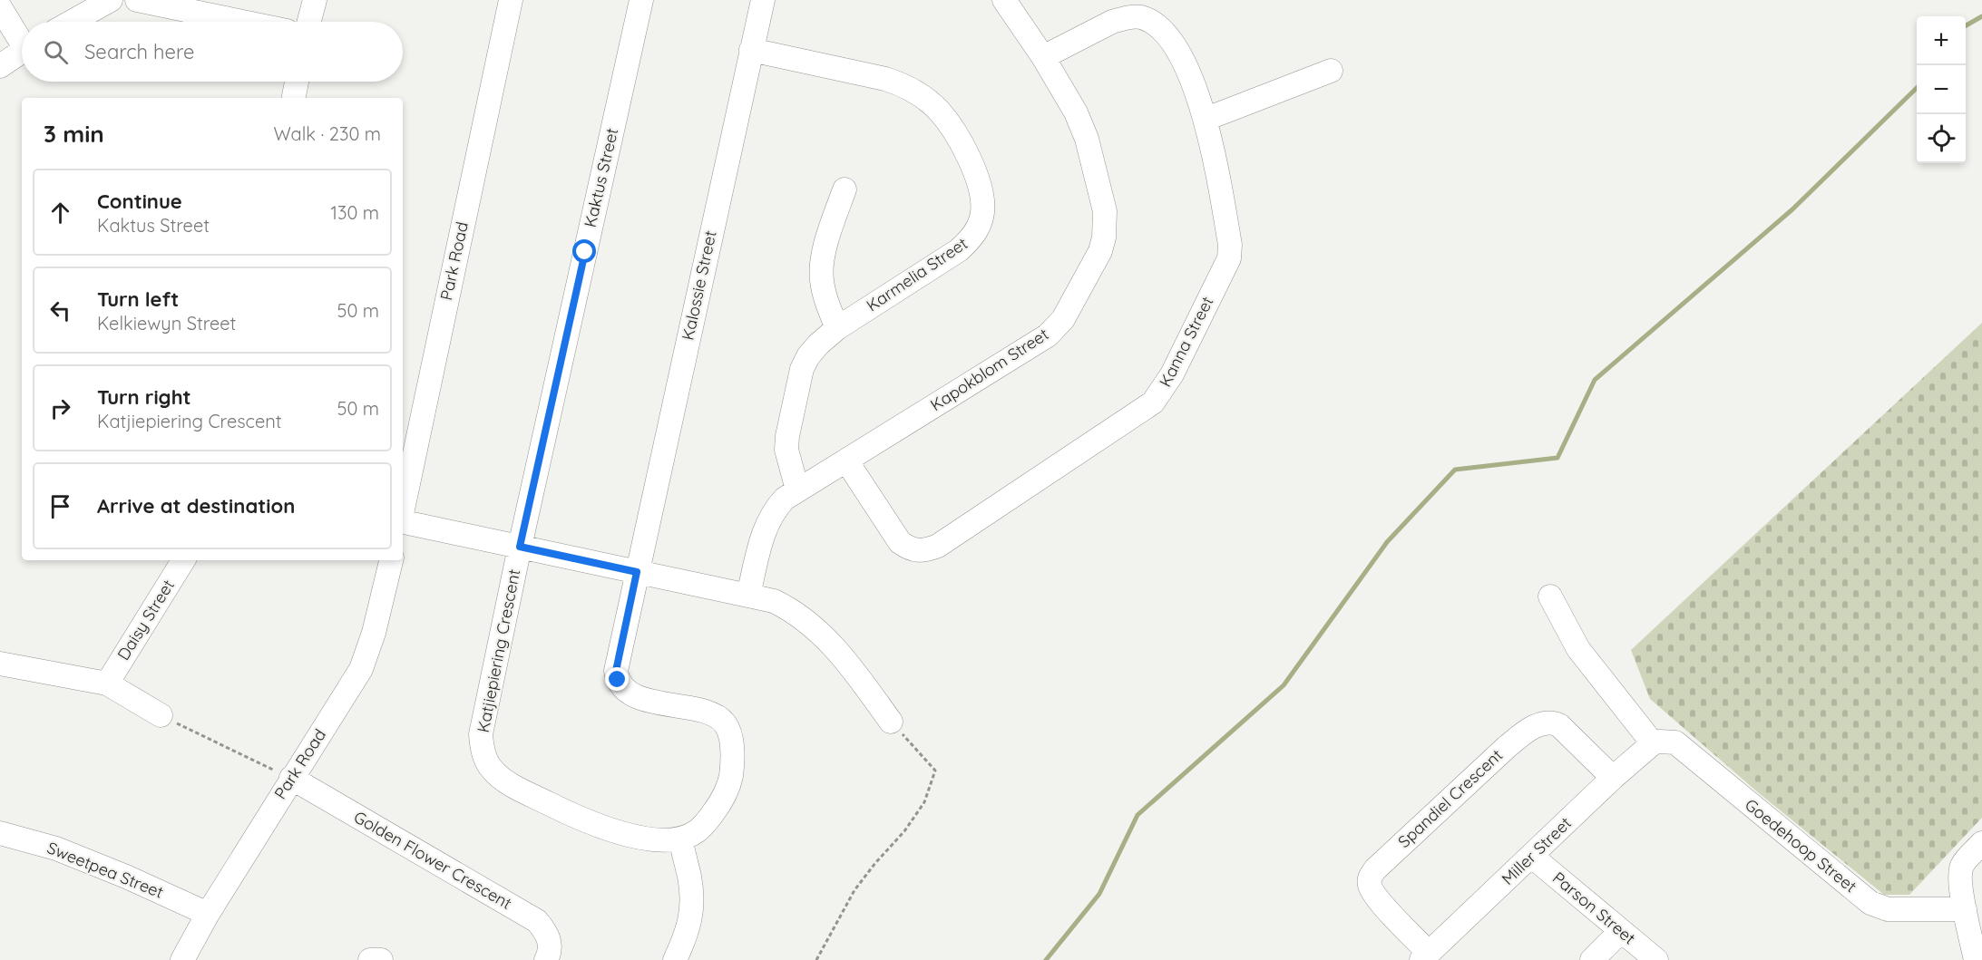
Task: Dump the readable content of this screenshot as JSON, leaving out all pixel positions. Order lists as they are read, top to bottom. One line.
{"streets":{"street":["Kaktus Street","Park Road","Karmelia Street","Kalossie Street","Kanna Street","Kapokblom Street","Daisy Street","Katjiepiering Crescent","Spandiel Crescent","Goedehoop Street","Miller Street","Golden Flower Crescent","Sweetpea Street","Parson Street"]},"crossings":[["Kaktus Street","Katjiepiering Crescent"],["Park Road","Golden Flower Crescent"],["Park Road","Sweetpea Street"],["Karmelia Street","Kalossie Street"],["Karmelia Street","Kapokblom Street"],["Kanna Street","Kapokblom Street"],["Spandiel Crescent","Miller Street"],["Goedehoop Street","Miller Street"],["Miller Street","Parson Street"]],"page":{"map_buttons":["+","−"],"search":"Search here","heading":["3 min","Walk · 230 m"],"list":[["Continue","Kaktus Street","130 m"],["Turn left","Kelkiewyn Street","50 m"],["Turn right","Katjiepiering Crescent","50 m"],"Arrive at destination"]}}
